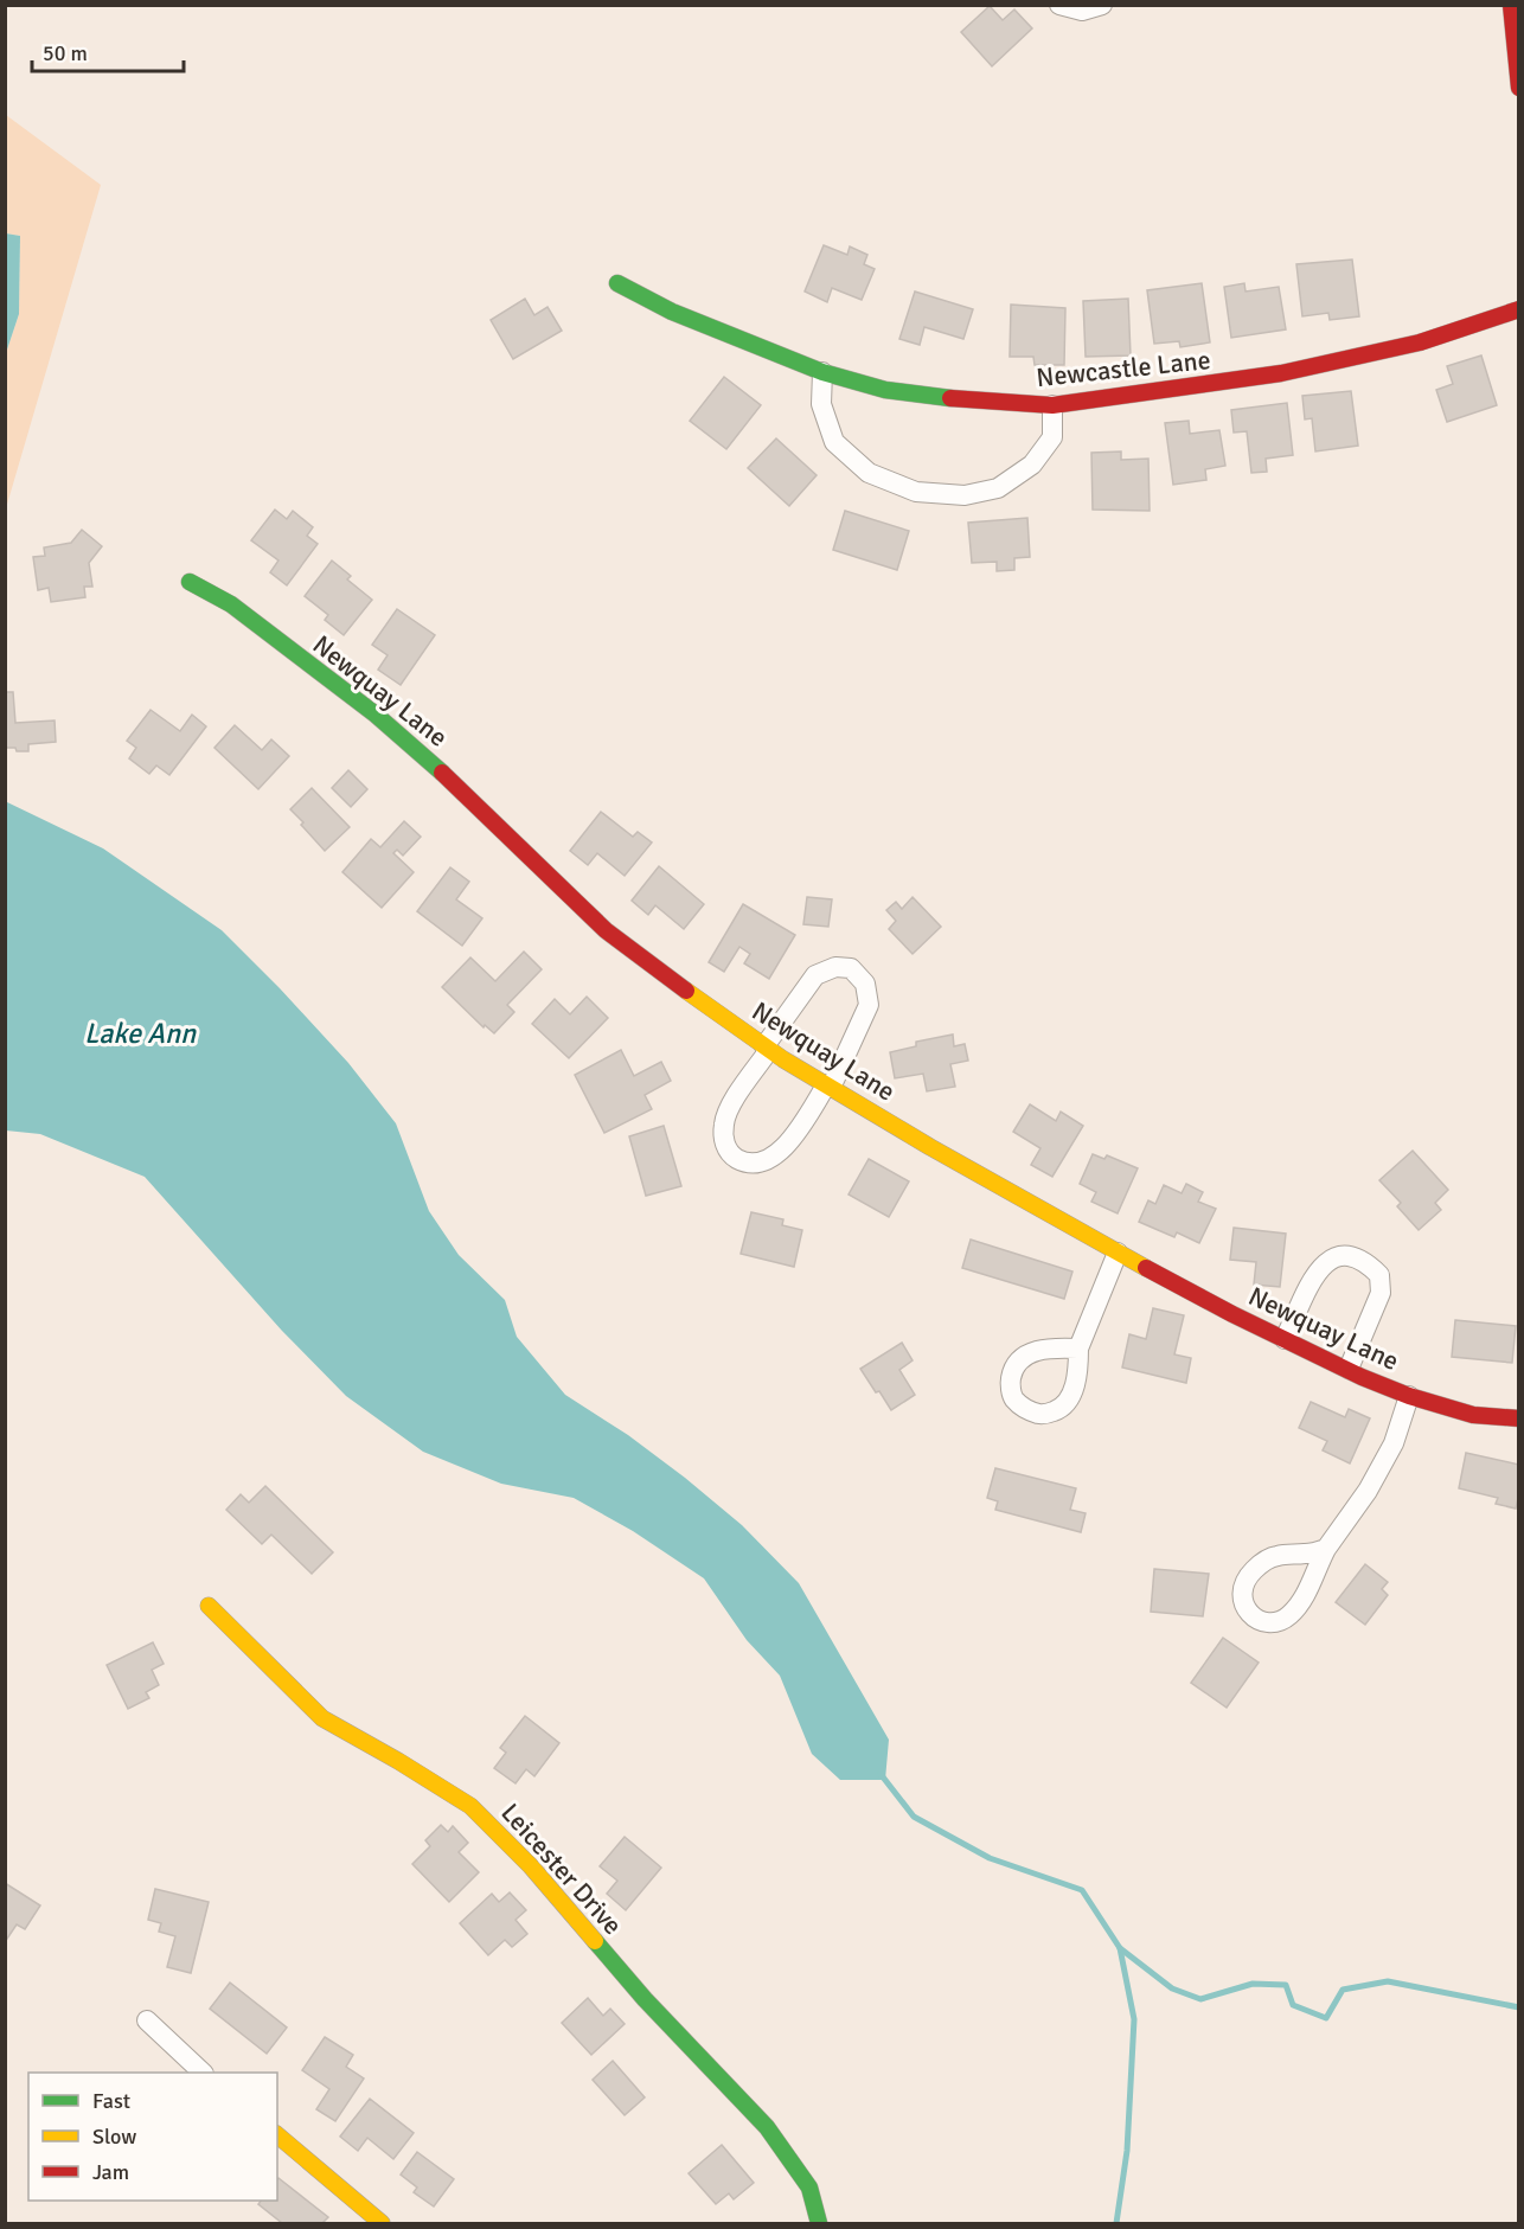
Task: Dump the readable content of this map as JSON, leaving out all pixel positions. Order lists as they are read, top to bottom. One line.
{"streets":{"street":["Newcastle Lane","Newquay Lane","Leicester Drive"]},"water":["Lake Ann"],"legend":["Fast","Slow","Jam"],"scale_bar":"50 m"}
